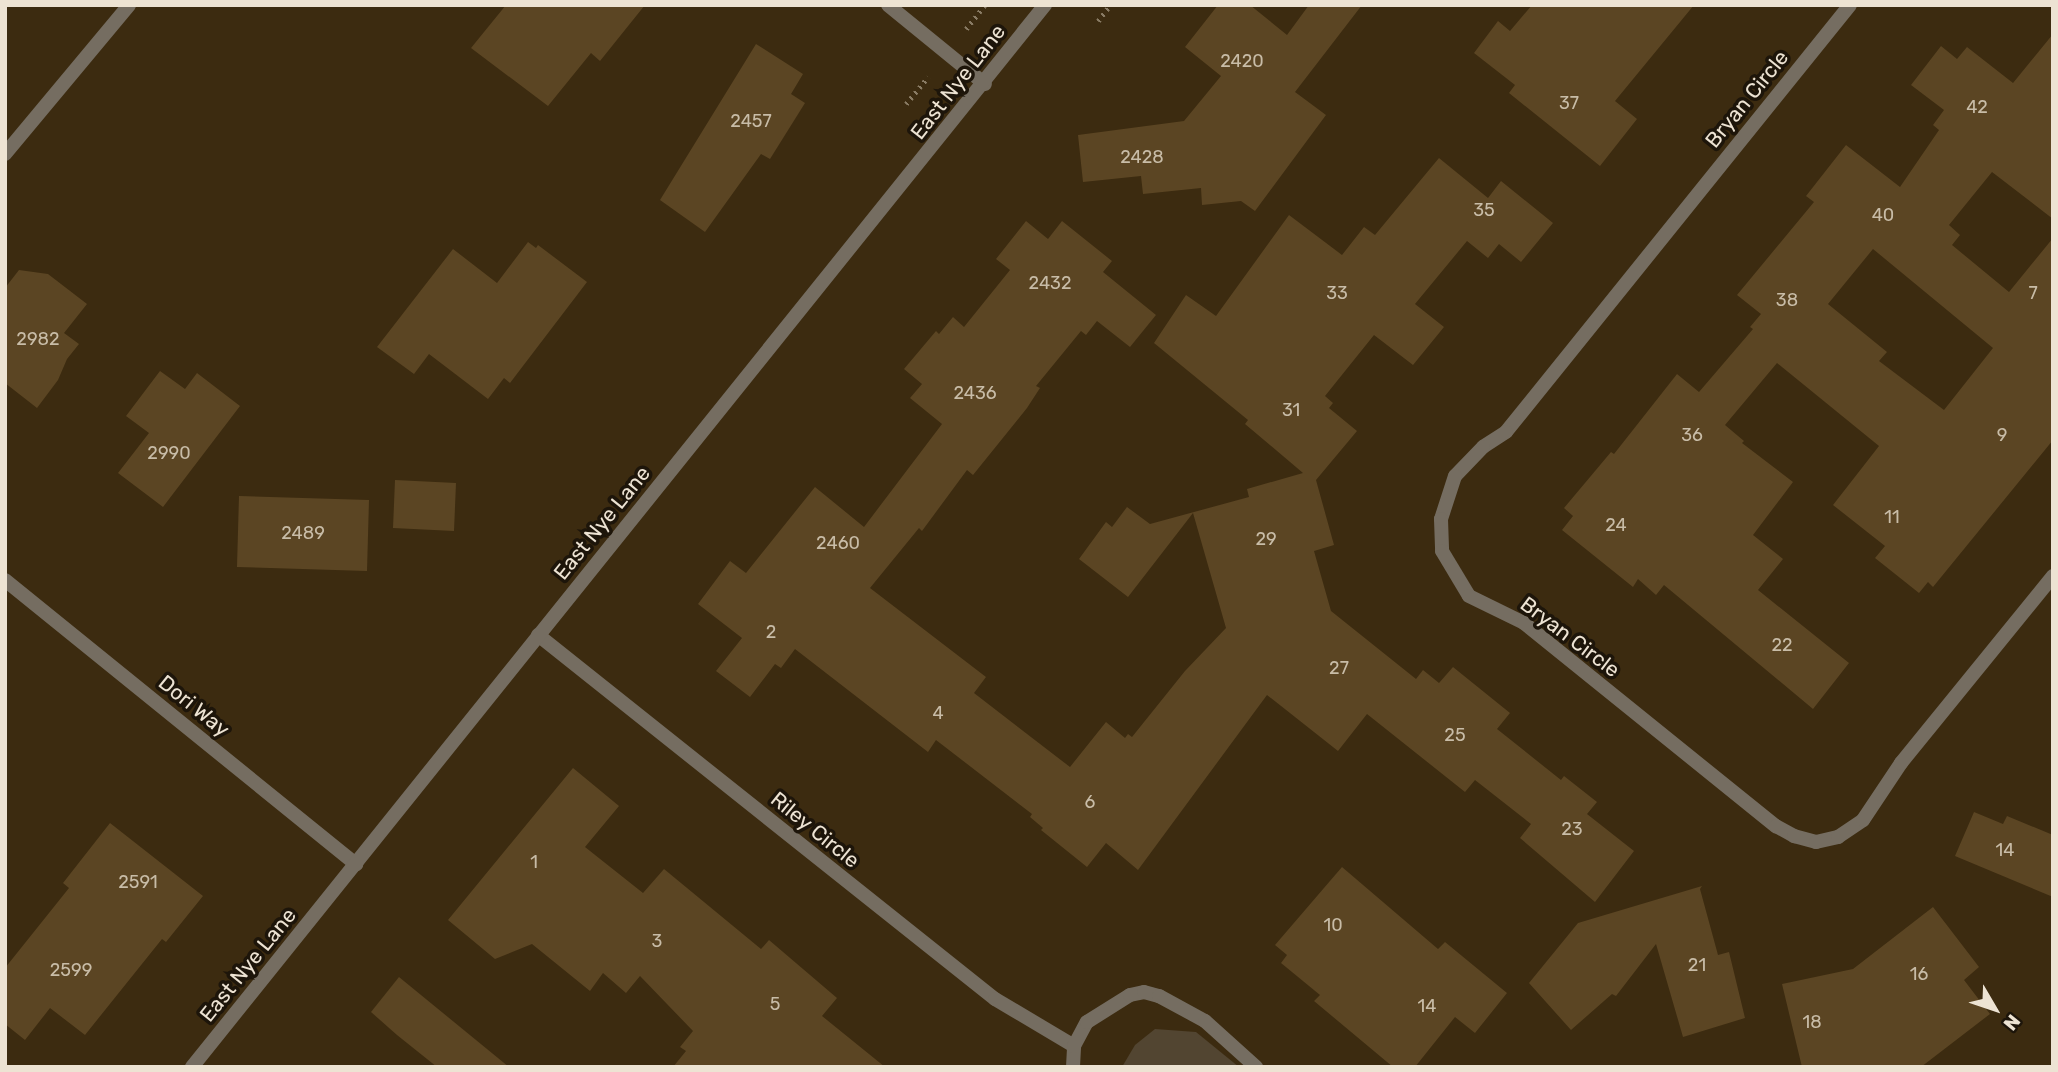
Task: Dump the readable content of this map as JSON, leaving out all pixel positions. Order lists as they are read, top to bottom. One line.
{"streets":{"street":["East Nye Lane","Bryan Circle","Dori Way","Riley Circle"]},"crossings":[["East Nye Lane","Dori Way"],["East Nye Lane","Riley Circle"]],"house_numbers":["2420","37","42","2457","2428","35","40","2432","33","7","38","2982","2436","31","36","9","2990","11","24","2489","29","2460","2","22","27","4","25","6","23","14","1","2591","10","3","21","2599","16","5","14","18"],"north":"bottom right"}
